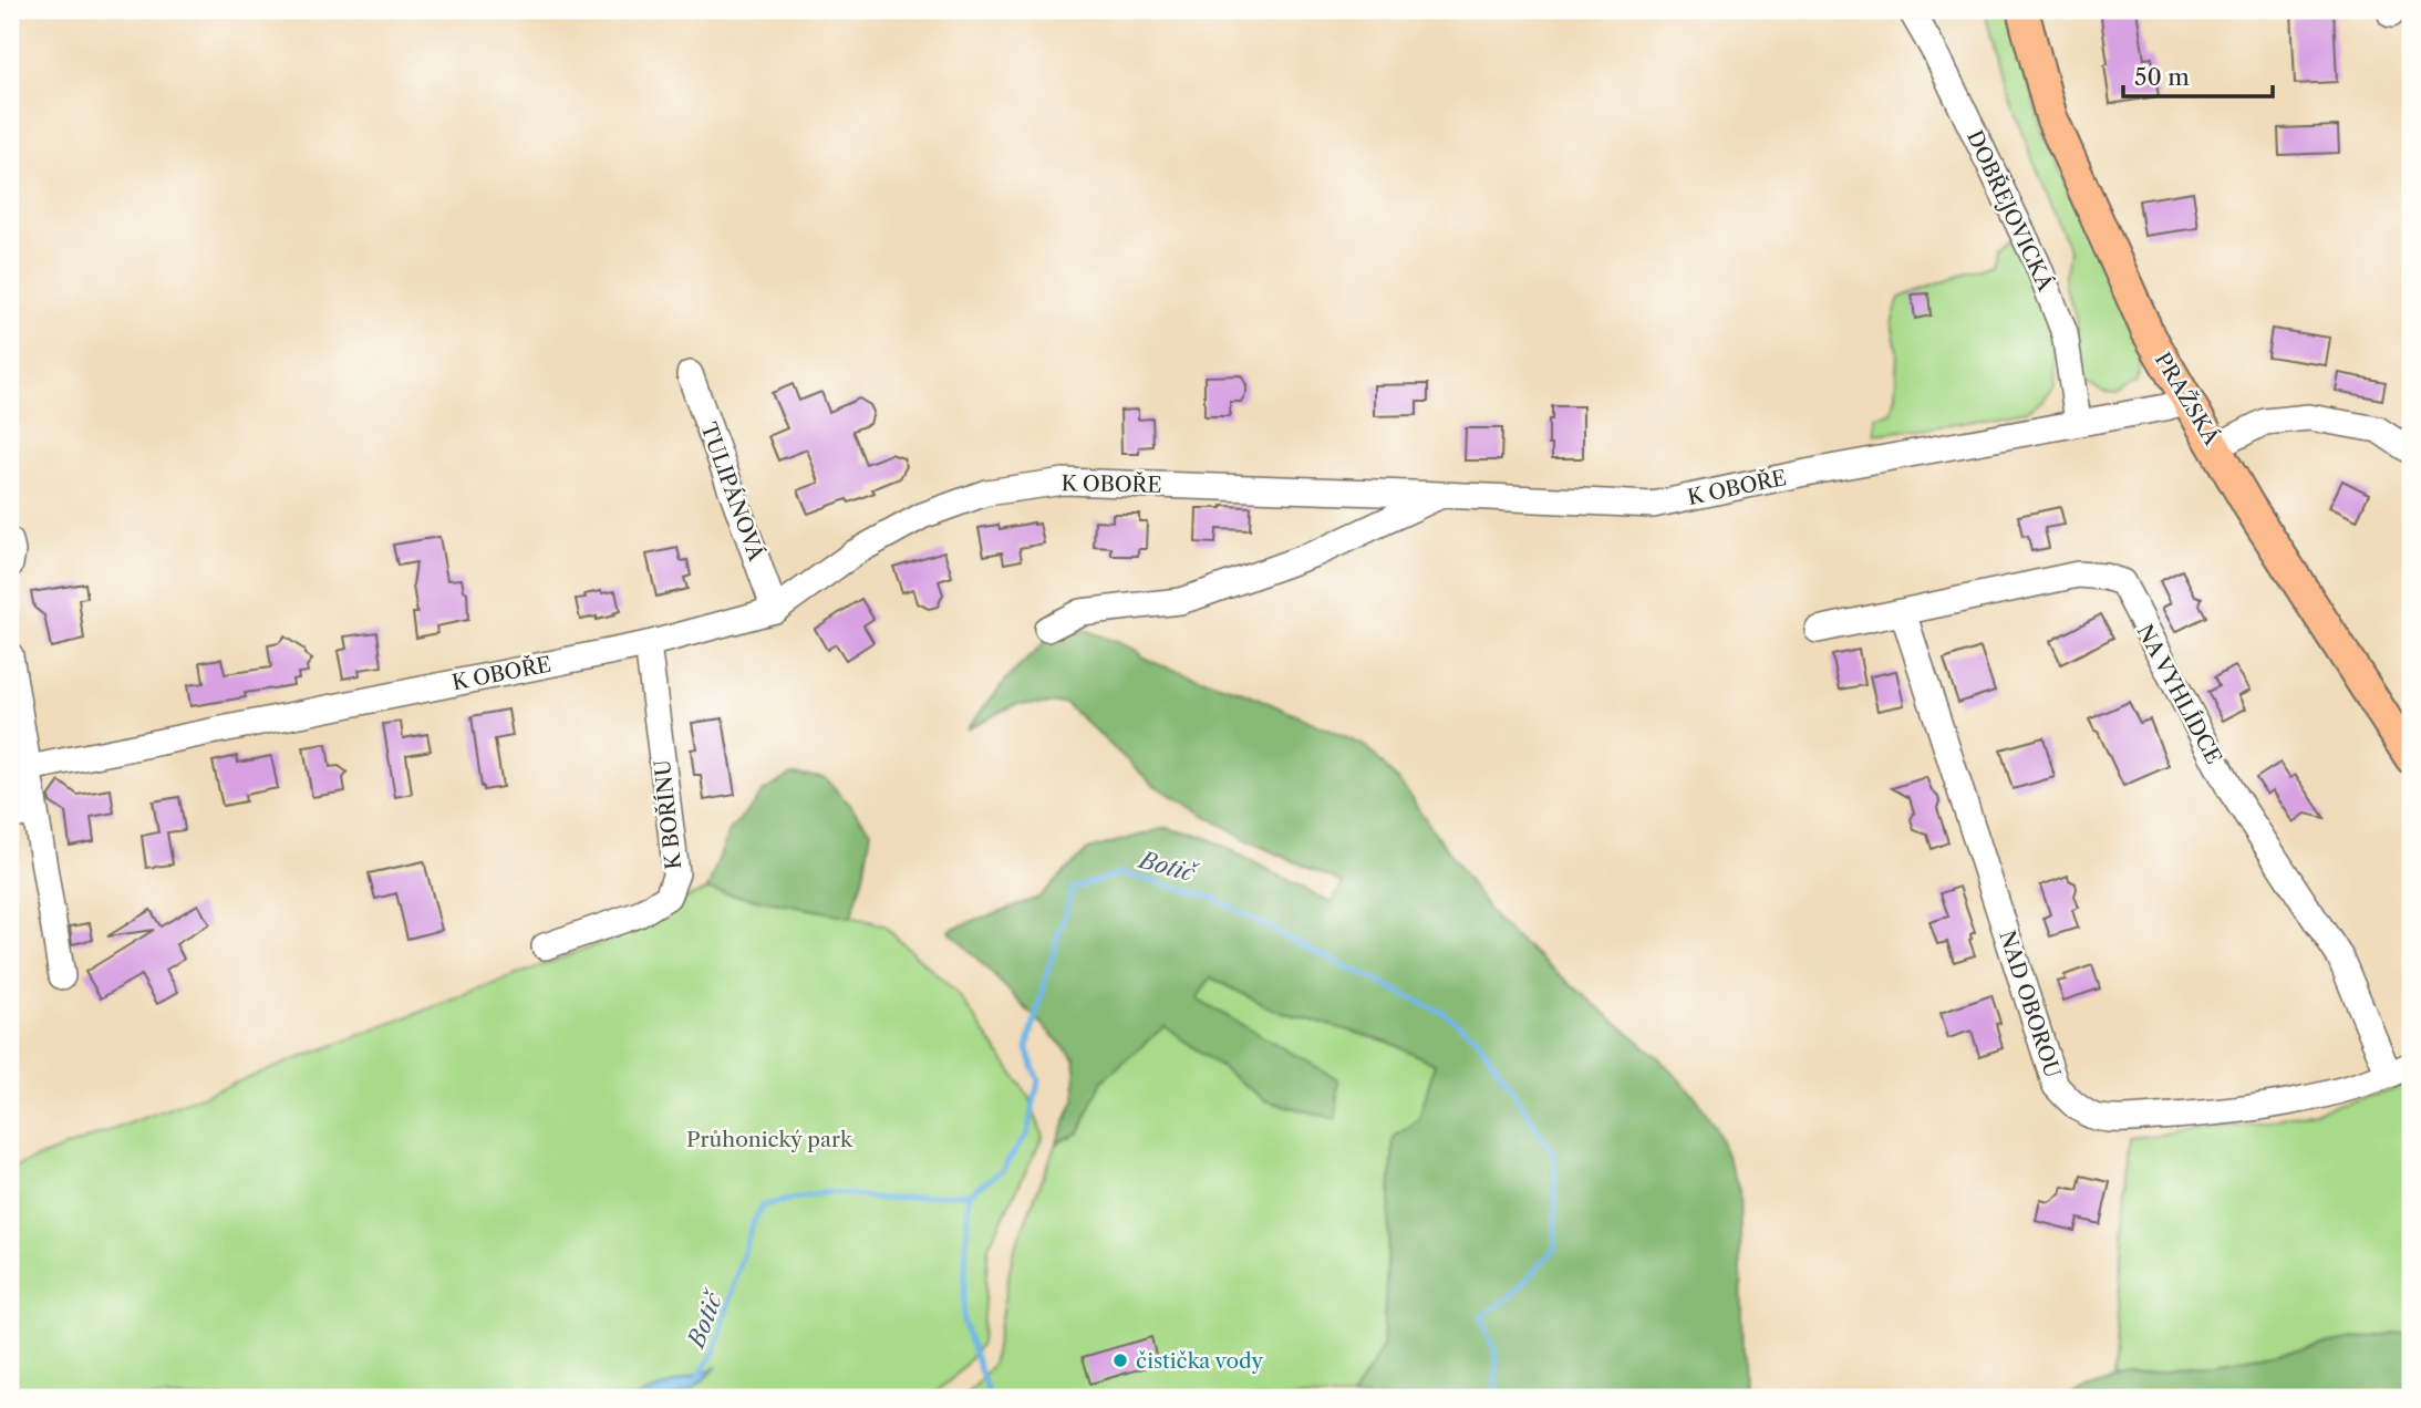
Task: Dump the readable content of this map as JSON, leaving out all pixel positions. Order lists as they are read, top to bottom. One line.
{"streets":{"main road":["PRAŽSKÁ"],"street":["DOBŘEJOVICKÁ","K OBOŘE","TULIPÁNOVÁ","NA VYHLÍDCE","K BOŘÍNU","NAD OBOROU"]},"crossings":[["DOBŘEJOVICKÁ","K OBOŘE"],["PRAŽSKÁ","K OBOŘE"],["K OBOŘE","TULIPÁNOVÁ"],["K OBOŘE","K BOŘÍNU"],["NA VYHLÍDCE","NAD OBOROU"]],"water":["Botič"],"parks":["Průhonický park"],"places":["čistička vody"],"scale_bar":"50 m"}
